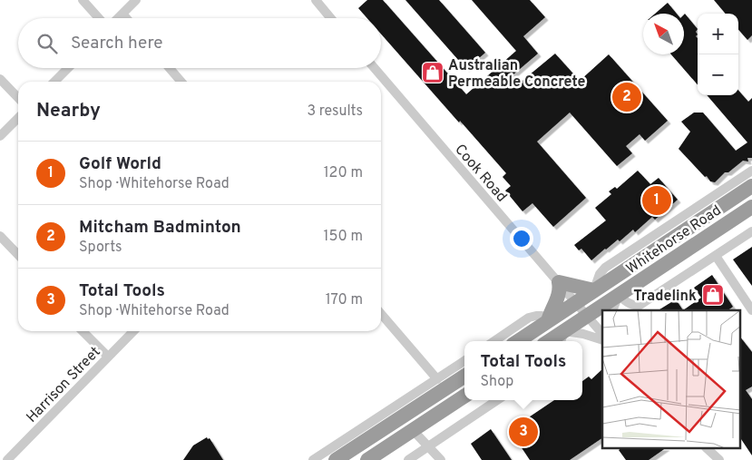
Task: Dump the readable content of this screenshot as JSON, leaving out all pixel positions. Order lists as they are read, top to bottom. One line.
{"streets":{"highway":["Whitehorse Road"],"street":["Cook Road","Harrison Street"]},"crossings":[["Cook Road","Whitehorse Road"]],"places":{"shop":["Australian Permeable Concrete","Tradelink"]},"north":"top left","page":{"map_buttons":["+","−"],"search":"Search here","pins":["2","1","3"],"heading":["Nearby","3 results"],"list":[{"mark":"1","name":"Golf World","note":"Shop · Whitehorse Road","value":"120 m"},{"mark":"2","name":"Mitcham Badminton","note":"Sports","value":"150 m"},{"mark":"3","name":"Total Tools","note":"Shop · Whitehorse Road","value":"170 m"}],"popup":["Total Tools","Shop"]}}
